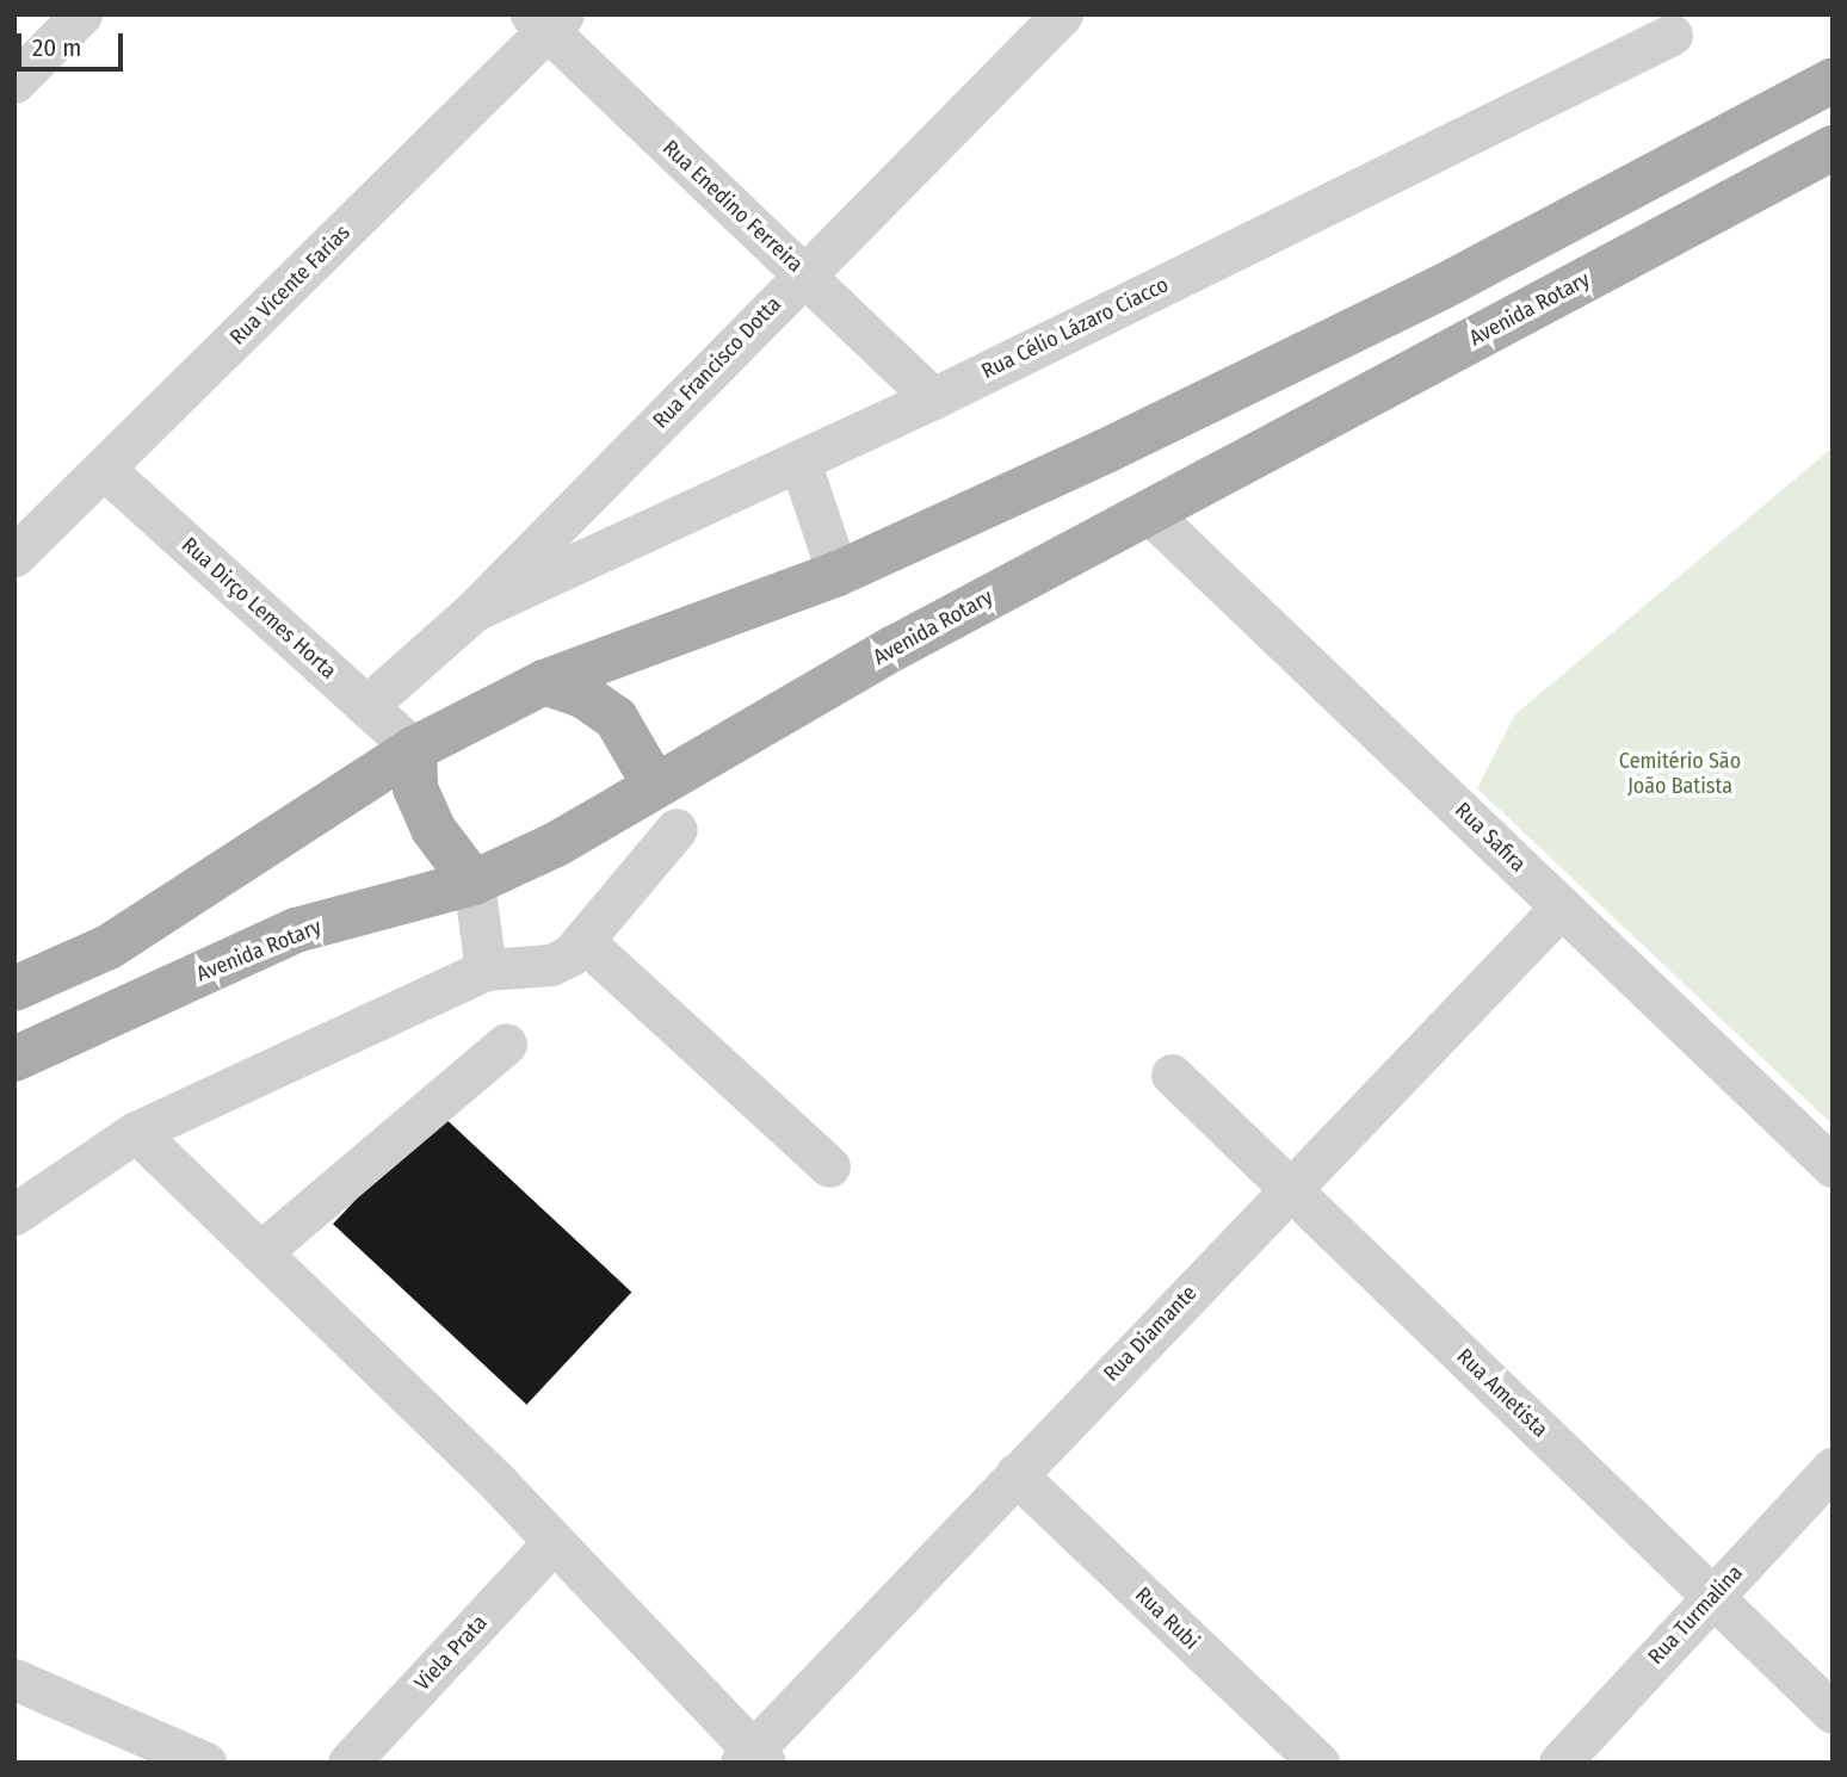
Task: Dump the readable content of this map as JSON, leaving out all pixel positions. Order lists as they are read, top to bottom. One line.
{"streets":{"main road":["Avenida Rotary"],"street":["Rua Enedino Ferreira","Rua Vicente Farias","Rua Célio Lázaro Ciacco","Rua Francisco Dotta","Rua Dirço Lemes Horta","Rua Safira","Rua Diamante","Rua Ametista","Rua Turmalina","Rua Rubi","Viela Prata"]},"crossings":[["Rua Enedino Ferreira","Rua Vicente Farias"],["Rua Enedino Ferreira","Rua Célio Lázaro Ciacco"],["Rua Enedino Ferreira","Rua Francisco Dotta"],["Rua Vicente Farias","Rua Dirço Lemes Horta"],["Avenida Rotary","Rua Safira"],["Rua Célio Lázaro Ciacco","Rua Francisco Dotta"],["Rua Francisco Dotta","Rua Dirço Lemes Horta"],["Rua Safira","Rua Diamante"],["Rua Diamante","Rua Ametista"],["Rua Diamante","Rua Rubi"],["Rua Ametista","Rua Turmalina"]],"parks":["Cemitério São João Batista"],"scale_bar":"20 m"}
